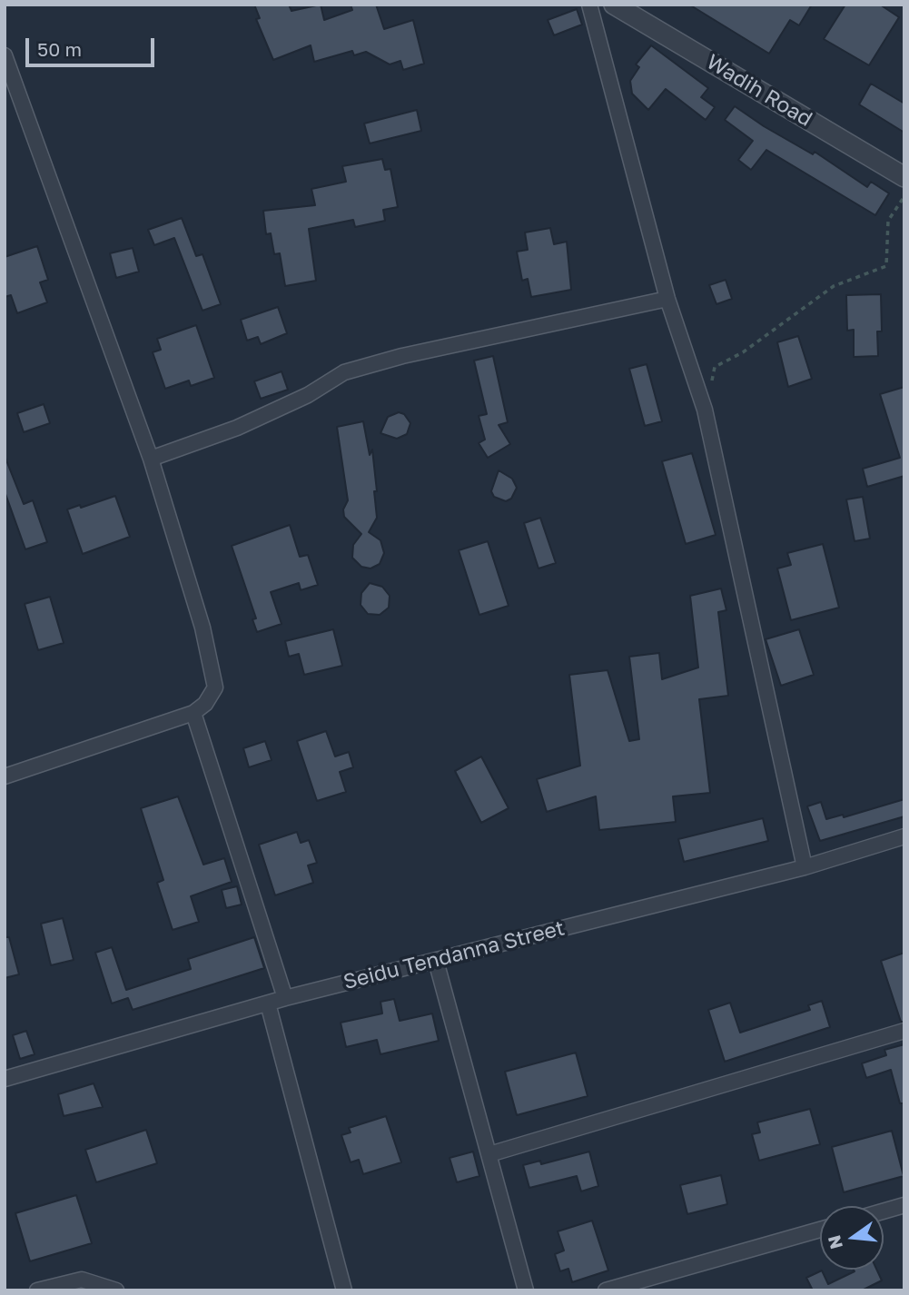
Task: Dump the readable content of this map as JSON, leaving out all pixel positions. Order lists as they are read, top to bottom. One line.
{"streets":{"street":["Wadih Road","Seidu Tendanna Street"]},"scale_bar":"50 m","north":"left"}
